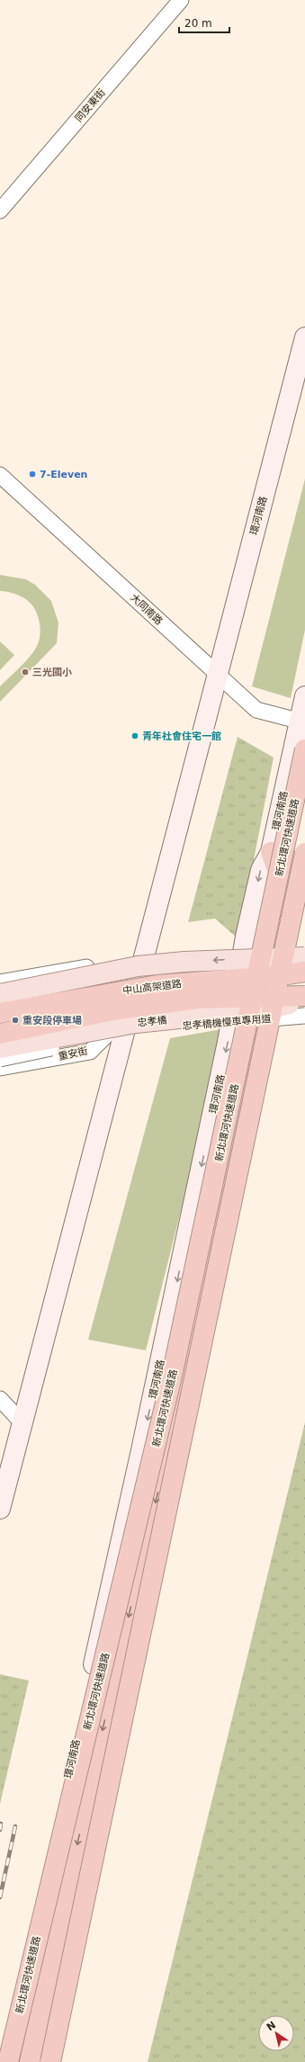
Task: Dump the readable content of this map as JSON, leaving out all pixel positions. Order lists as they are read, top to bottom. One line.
{"streets":{"highway":["新北環河快速道路","中山高架道路"],"main road":["忠孝橋"],"street":["同安東街","環河南路","大同南路","忠孝橋機慢車專用道","重安街"]},"crossings":[["環河南路","大同南路"],["環河南路","重安街"],["中山高架道路","忠孝橋"]],"places":["7-Eleven","三光國小","青年社會住宅一館","重安段停車場"],"scale_bar":"20 m","north":"top left"}
